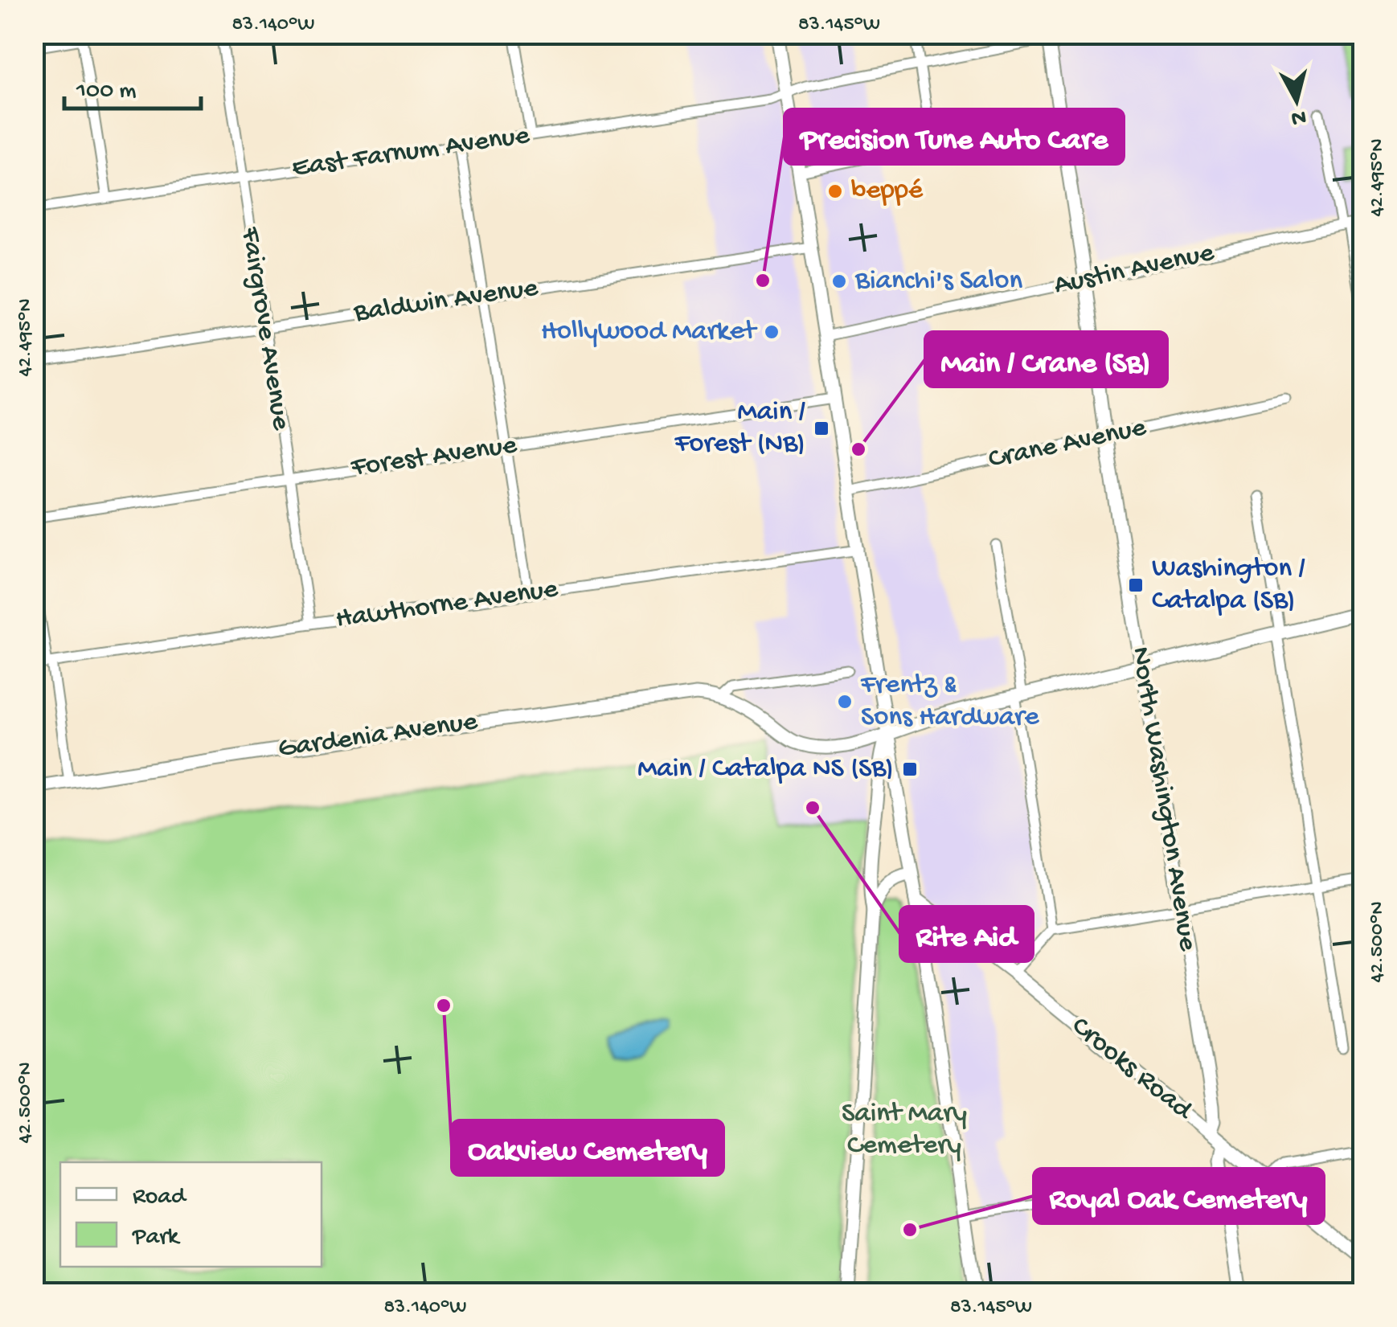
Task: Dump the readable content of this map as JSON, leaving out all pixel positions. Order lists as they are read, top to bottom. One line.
{"streets":{"street":["East Farnum Avenue","Austin Avenue","Baldwin Avenue","Fairgrove Avenue","Crane Avenue","Forest Avenue","Hawthorne Avenue","Gardenia Avenue","North Washington Avenue","Crooks Road"]},"crossings":[["East Farnum Avenue","Fairgrove Avenue"],["East Farnum Avenue","North Washington Avenue"],["Austin Avenue","North Washington Avenue"],["Baldwin Avenue","Fairgrove Avenue"],["Fairgrove Avenue","Forest Avenue"],["Fairgrove Avenue","Hawthorne Avenue"],["Crane Avenue","North Washington Avenue"],["Gardenia Avenue","North Washington Avenue"],["North Washington Avenue","Crooks Road"]],"parks":["Saint Mary Cemetery"],"places":{"other":["beppé","Precision Tune Auto Care","Bianchi's Salon","Hollywood Market","Main / Crane (SB)","Frentz & Sons Hardware","Rite Aid","Oakview Cemetery","Royal Oak Cemetery"],"transit":["Main / Forest (NB)","Washington / Catalpa (SB)","Main / Catalpa NS (SB)"]},"legend":["Road","Park"],"scale_bar":"100 m","north":"bottom","coordinates":["83.140°W","83.145°W","42.495°N","42.500°N"]}
